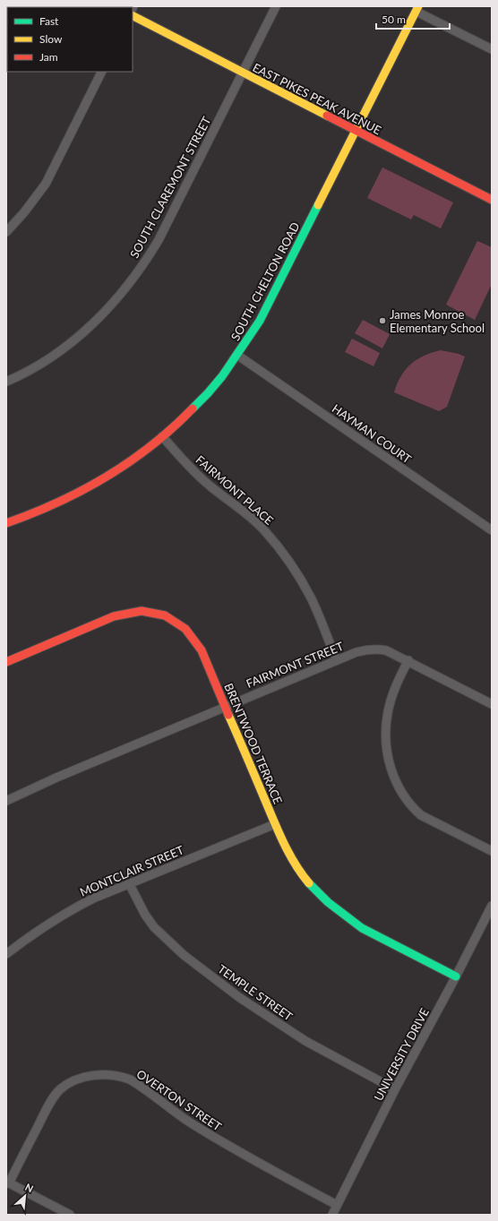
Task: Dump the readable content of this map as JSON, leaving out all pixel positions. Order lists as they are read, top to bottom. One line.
{"streets":{"main road":["EAST PIKES PEAK AVENUE","SOUTH CHELTON ROAD","BRENTWOOD TERRACE"],"street":["SOUTH CLAREMONT STREET","HAYMAN COURT","FAIRMONT PLACE","FAIRMONT STREET","MONTCLAIR STREET","TEMPLE STREET","UNIVERSITY DRIVE","OVERTON STREET"]},"crossings":[["EAST PIKES PEAK AVENUE","SOUTH CLAREMONT STREET"],["EAST PIKES PEAK AVENUE","SOUTH CHELTON ROAD"],["SOUTH CHELTON ROAD","HAYMAN COURT"],["SOUTH CHELTON ROAD","FAIRMONT PLACE"],["FAIRMONT PLACE","FAIRMONT STREET"],["FAIRMONT STREET","BRENTWOOD TERRACE"],["BRENTWOOD TERRACE","MONTCLAIR STREET"],["BRENTWOOD TERRACE","UNIVERSITY DRIVE"],["MONTCLAIR STREET","TEMPLE STREET"],["TEMPLE STREET","UNIVERSITY DRIVE"],["UNIVERSITY DRIVE","OVERTON STREET"]],"places":["James Monroe Elementary School"],"legend":["Fast","Slow","Jam"],"scale_bar":"50 m","north":"top right"}
